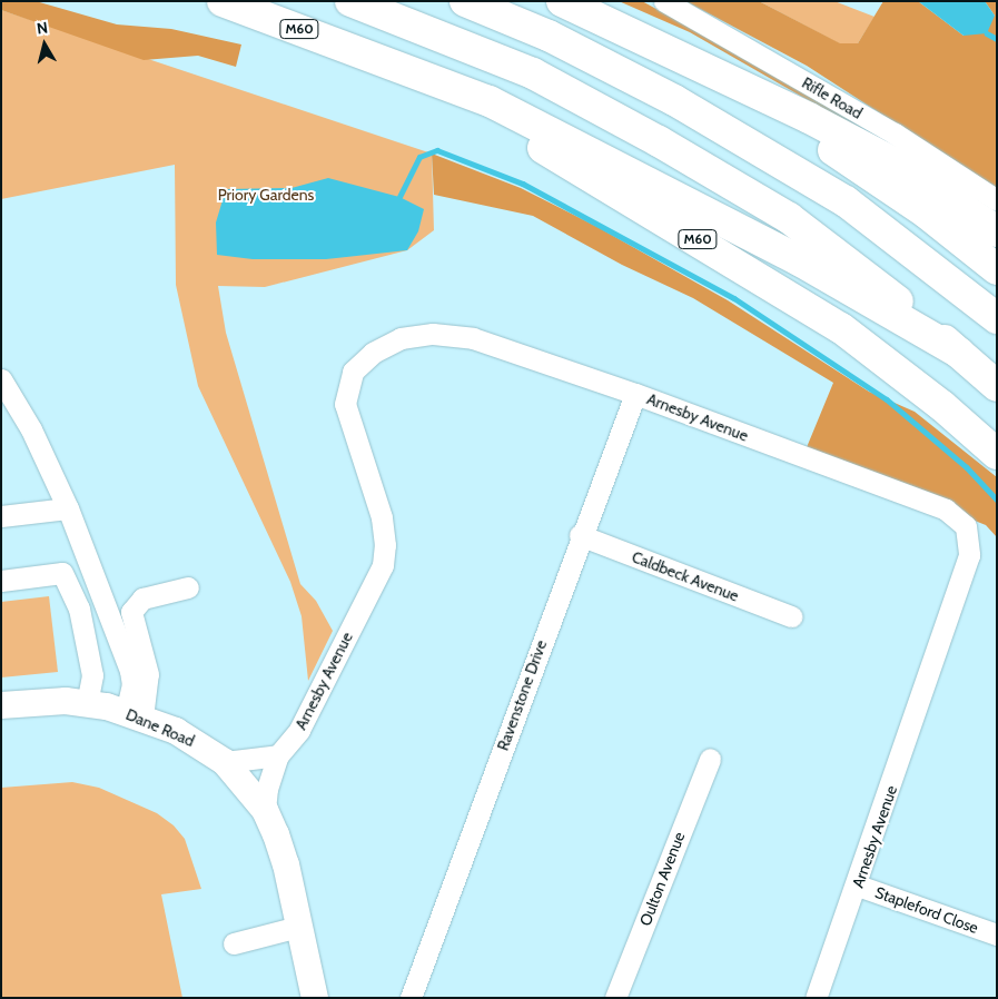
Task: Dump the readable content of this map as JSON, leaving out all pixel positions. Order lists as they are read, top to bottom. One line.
{"streets":{"highway":["M60"],"main road":["Dane Road"],"street":["Rifle Road","Arnesby Avenue","Caldbeck Avenue","Ravenstone Drive","Oulton Avenue","Stapleford Close"]},"crossings":[["Arnesby Avenue","Ravenstone Drive"],["Arnesby Avenue","Dane Road"],["Arnesby Avenue","Stapleford Close"],["Caldbeck Avenue","Ravenstone Drive"]],"parks":["Priory Gardens"],"north":"top"}
